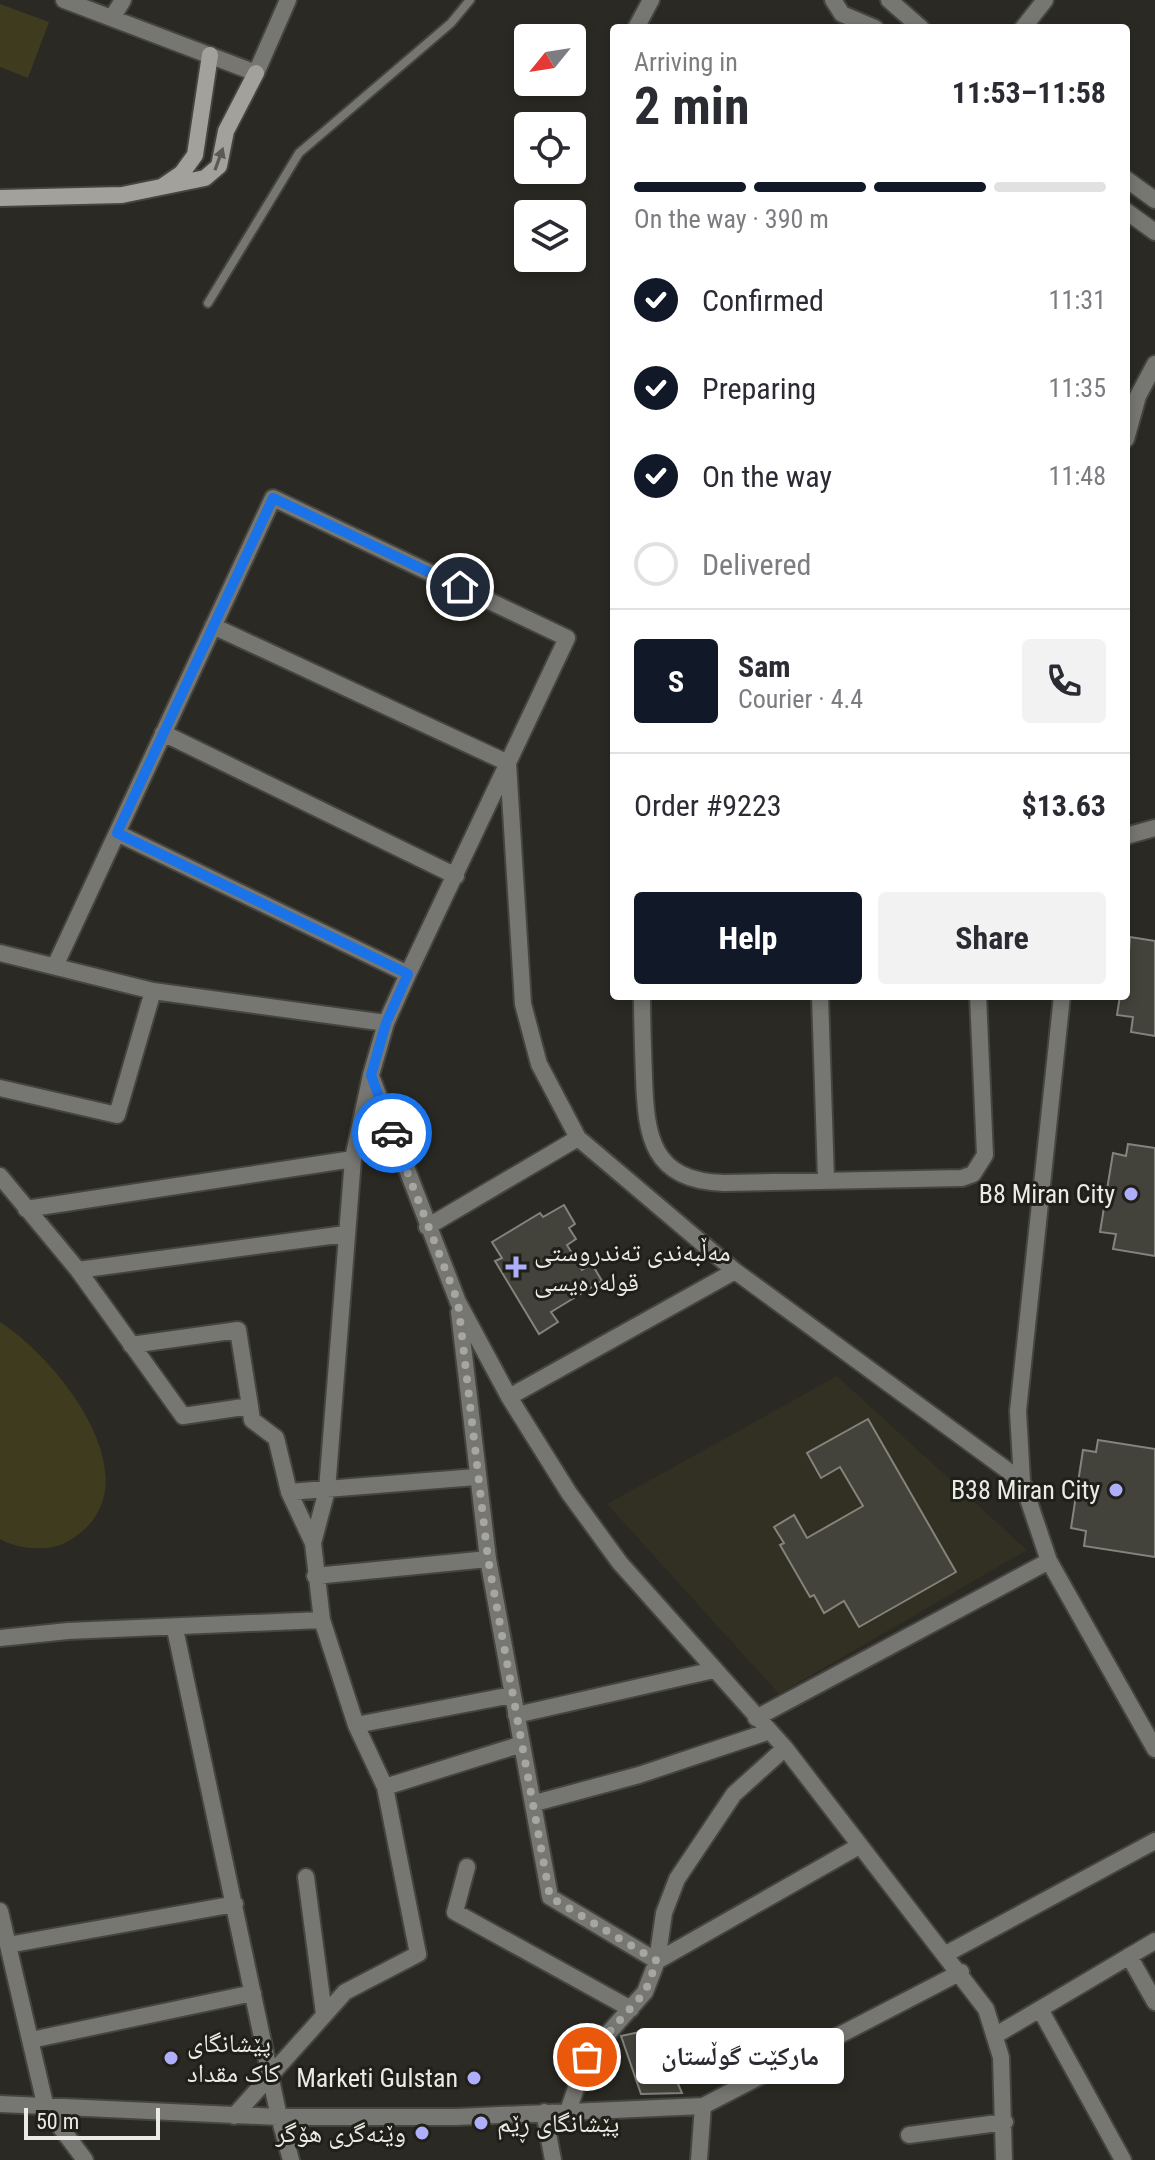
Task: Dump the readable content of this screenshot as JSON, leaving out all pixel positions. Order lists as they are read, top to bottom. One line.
{"places":{"other":["B8 Miran City","B38 Miran City","مارکێت گوڵستان","پێشانگای کاک مقداد","Marketi Gulstan","پێشانگای ڕێم","وێنەگری هۆگر"],"health":["مەڵبەندی تەندروستی قولەرەیسی"]},"scale_bar":"50 m","north":"bottom left","page":{"heading":["2 min","Arriving in","11:53–11:58"],"panel":["Sam","Courier · 4.4","Order #9223","$13.63"],"bar":"On the way · 390 m","list":[["Confirmed","11:31"],["Preparing","11:35"],["On the way","11:48"],"Delivered"],"round":"S","buttons":["Help","Share"],"bubble":"مارکێت گوڵستان","scale":"50 m"}}
